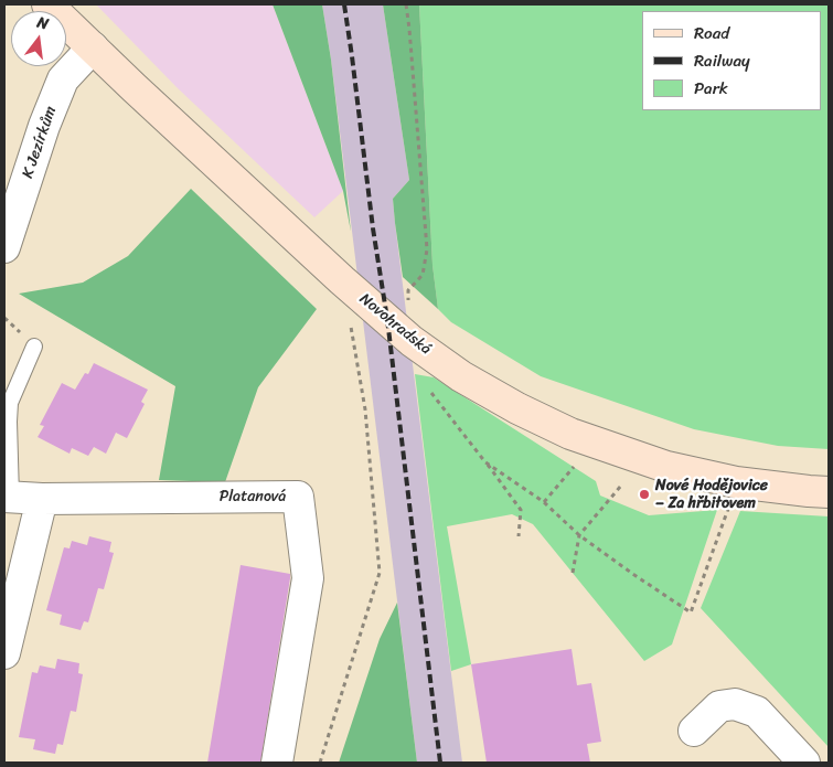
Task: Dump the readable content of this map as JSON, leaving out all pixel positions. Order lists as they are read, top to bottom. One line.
{"streets":{"main road":["Novohradská"],"street":["K Jezírkům","Platanová"]},"crossings":[["K Jezírkům","Novohradská"]],"places":["Nové Hodějovice – Za hřbitovem"],"legend":["Road","Railway","Park"],"north":"top"}
